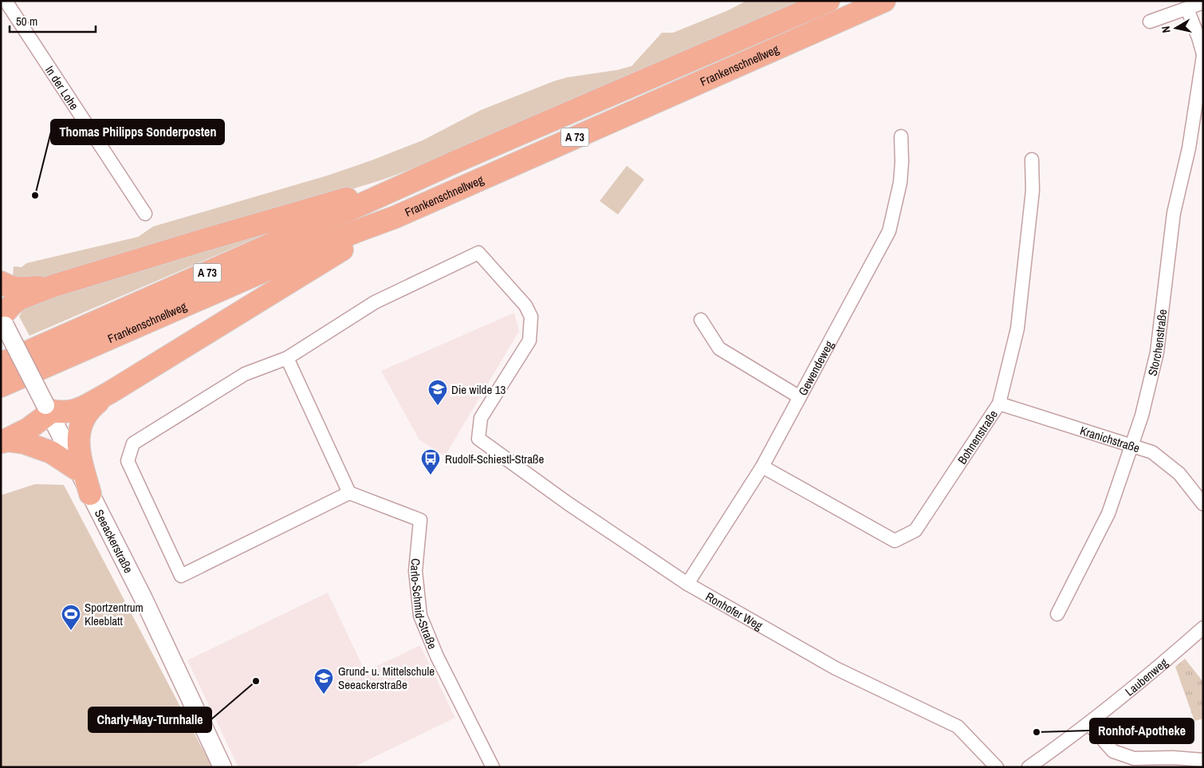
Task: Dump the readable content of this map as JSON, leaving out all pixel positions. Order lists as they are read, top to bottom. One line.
{"streets":{"highway":["Frankenschnellweg","A 73"],"main road":["Seeackerstraße"],"street":["In der Lohe","Storchenstraße","Gewendeweg","Bohnenstraße","Kranichstraße","Carlo-Schmid-Straße","Ronhofer Weg","Laubenweg"]},"crossings":[["Storchenstraße","Kranichstraße"],["Gewendeweg","Bohnenstraße"],["Gewendeweg","Ronhofer Weg"],["Bohnenstraße","Kranichstraße"]],"places":{"other":["Thomas Philipps Sonderposten","Charly-May-Turnhalle","Ronhof-Apotheke"],"school or university":["Die wilde 13","Grund- u. Mittelschule Seeackerstraße"],"bus stop":["Rudolf-Schiestl-Straße"],"sports":["Sportzentrum Kleeblatt"]},"scale_bar":"50 m","north":"left"}
